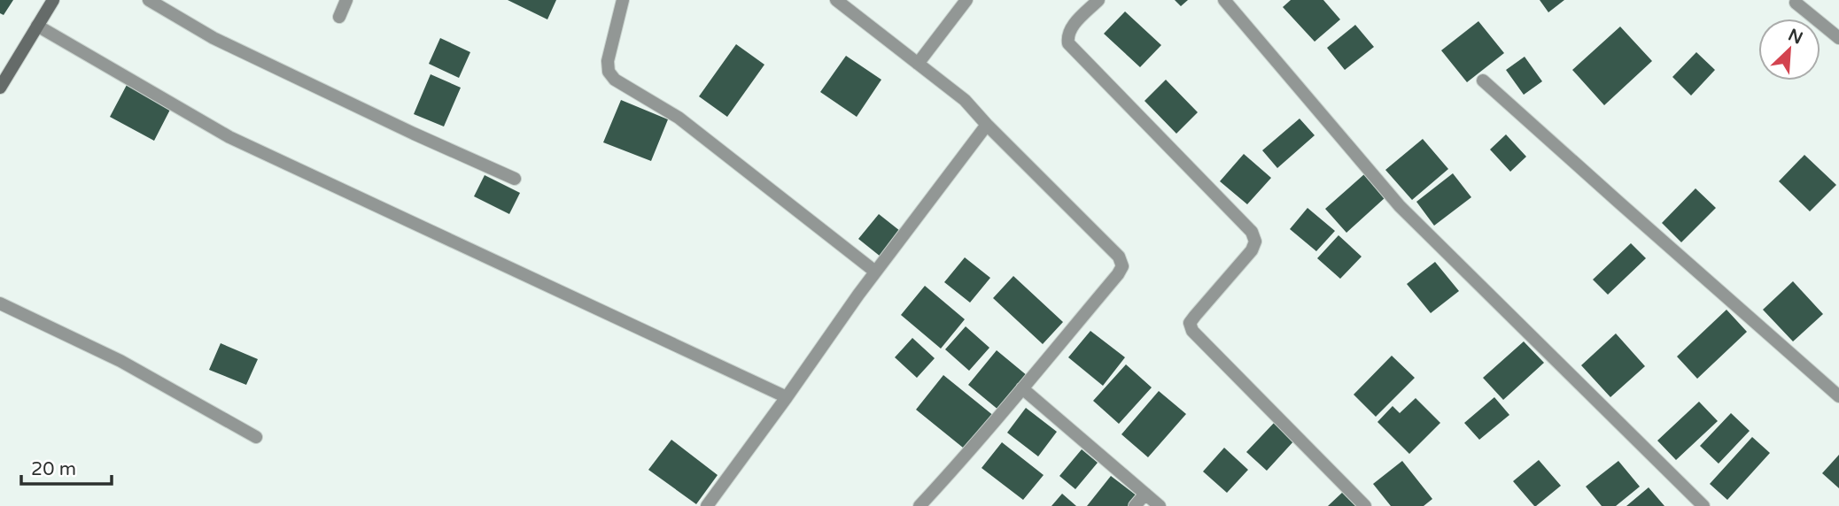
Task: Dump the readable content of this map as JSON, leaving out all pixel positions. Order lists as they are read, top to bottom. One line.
{"scale_bar":"20 m","north":"top right"}
